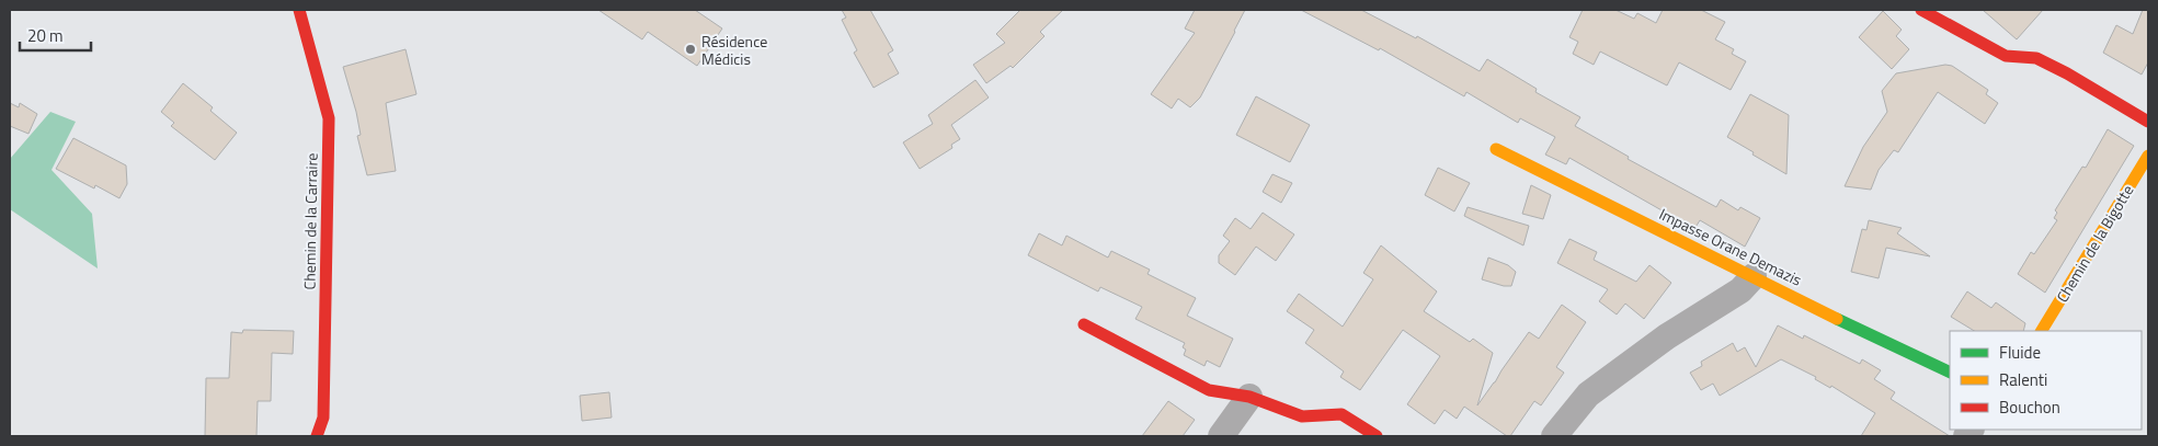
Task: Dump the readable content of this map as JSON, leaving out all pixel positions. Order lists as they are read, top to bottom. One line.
{"streets":{"street":["Chemin de la Carraire","Chemin de la Bigotte","Impasse Orane Demazis"]},"places":["Résidence Médicis"],"legend":["Fluide","Ralenti","Bouchon"],"scale_bar":"20 m"}
